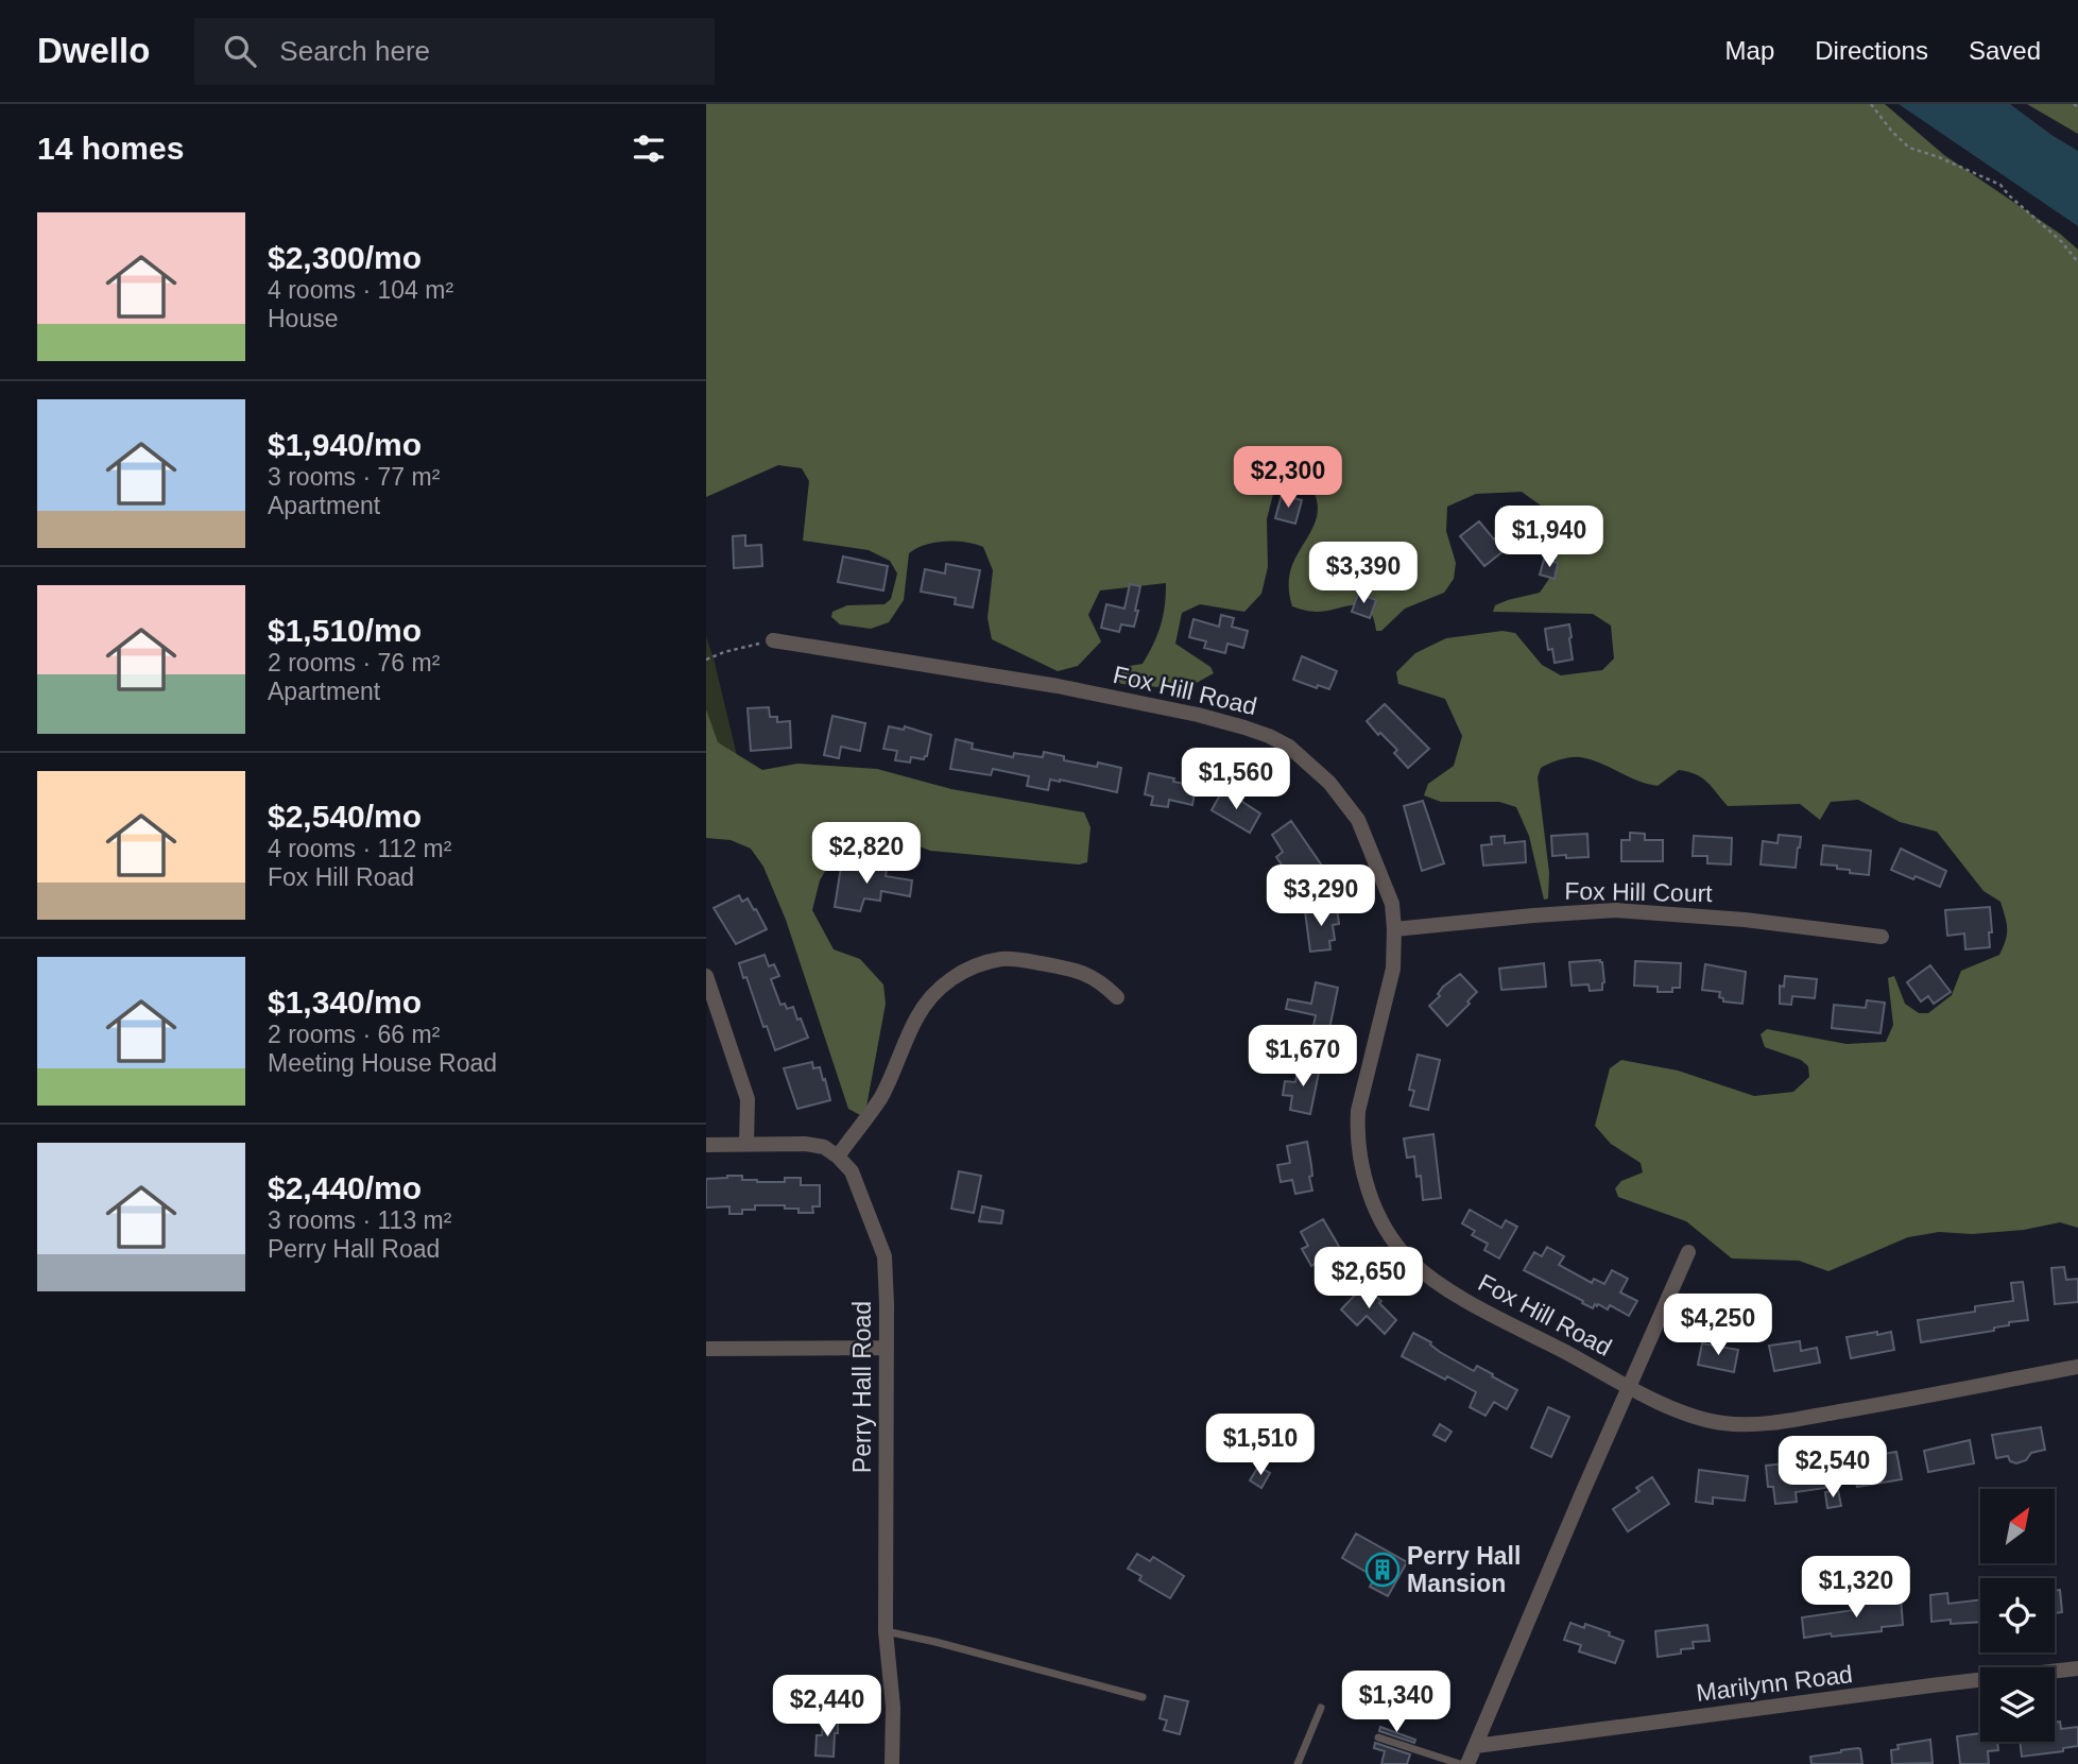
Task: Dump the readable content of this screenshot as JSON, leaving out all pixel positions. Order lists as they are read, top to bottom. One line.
{"streets":{"street":["Fox Hill Road","Fox Hill Court","Perry Hall Road","Marilynn Road"]},"crossings":[["Fox Hill Road","Fox Hill Court"]],"places":{"building":["Perry Hall Mansion"]},"north":"top right","page":{"header":"Dwello","search":"Search here","nav":["Map","Directions","Saved"],"heading":"14 homes","list":[{"name":"$2,300/mo","note":"4 rooms · 104 m² · House"},{"name":"$1,940/mo","note":"3 rooms · 77 m² · Apartment"},{"name":"$1,510/mo","note":"2 rooms · 76 m² · Apartment"},{"name":"$2,540/mo","note":"4 rooms · 112 m² · Fox Hill Road"},{"name":"$1,340/mo","note":"2 rooms · 66 m² · Meeting House Road"},{"name":"$2,440/mo","note":"3 rooms · 113 m² · Perry Hall Road"}],"price":["$2,300","$1,940","$3,390","$1,560","$2,820","$3,290","$1,670","$2,650","$4,250","$1,510","$2,540","$1,320","$1,340","$2,440"]}}
